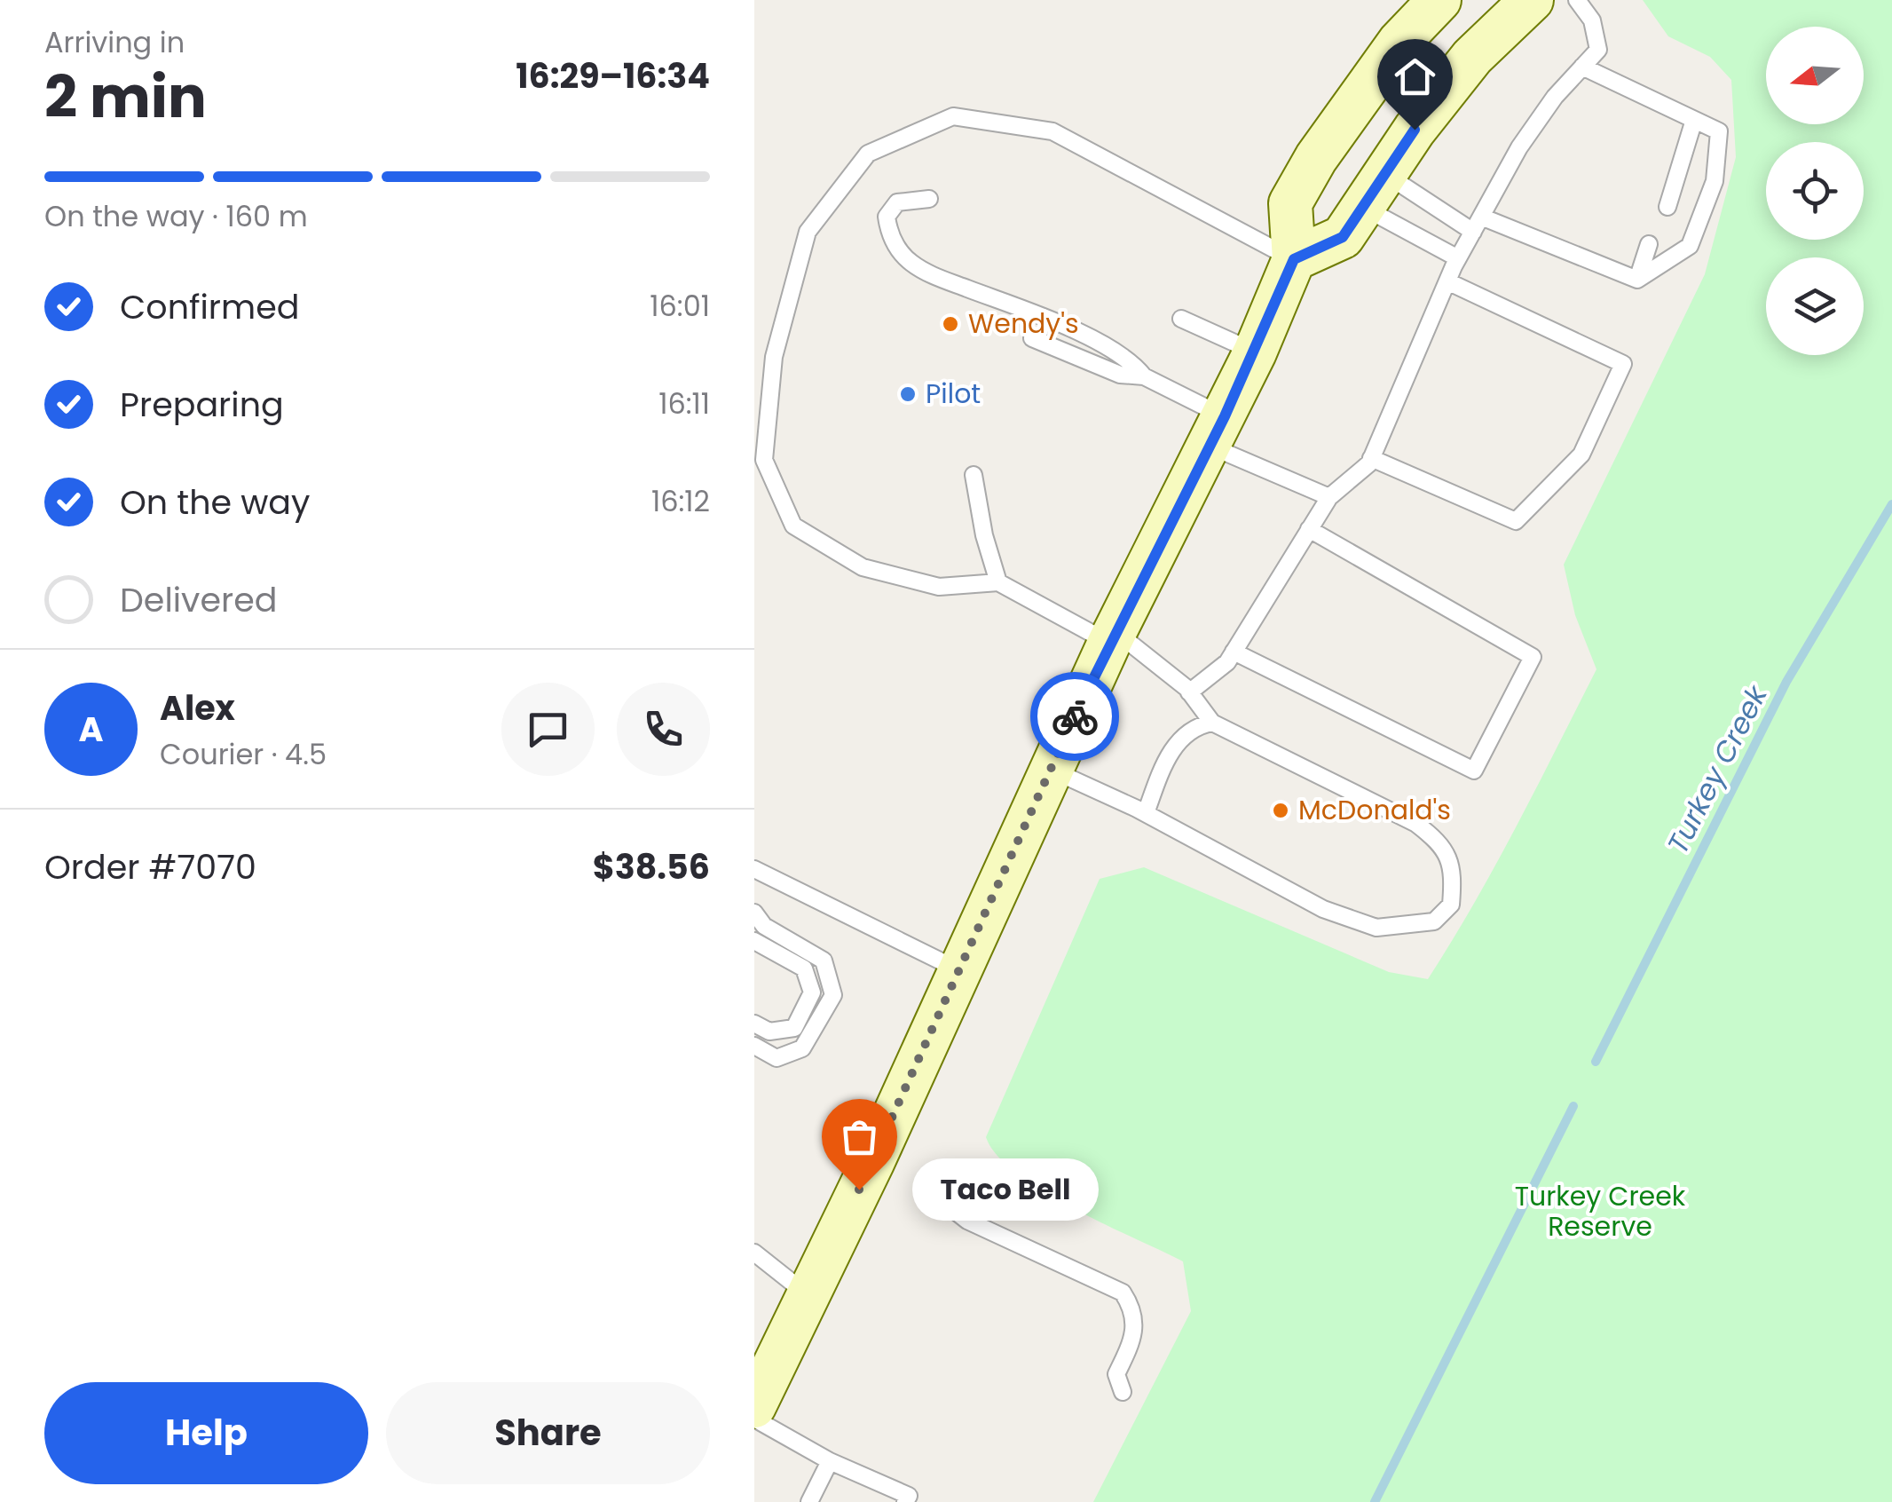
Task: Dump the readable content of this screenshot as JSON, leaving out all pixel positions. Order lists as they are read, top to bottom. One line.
{"water":["Turkey Creek"],"parks":["Turkey Creek Reserve"],"places":["Wendy's","Pilot","McDonald's","Taco Bell"],"north":"left","page":{"heading":["2 min","Arriving in","16:29–16:34"],"panel":["Alex","Courier · 4.5","Order #7070","$38.56"],"bar":"On the way · 160 m","list":[["Confirmed","16:01"],["Preparing","16:11"],["On the way","16:12"],"Delivered"],"round":"A","bubble":"Taco Bell","buttons":["Help","Share"]}}
